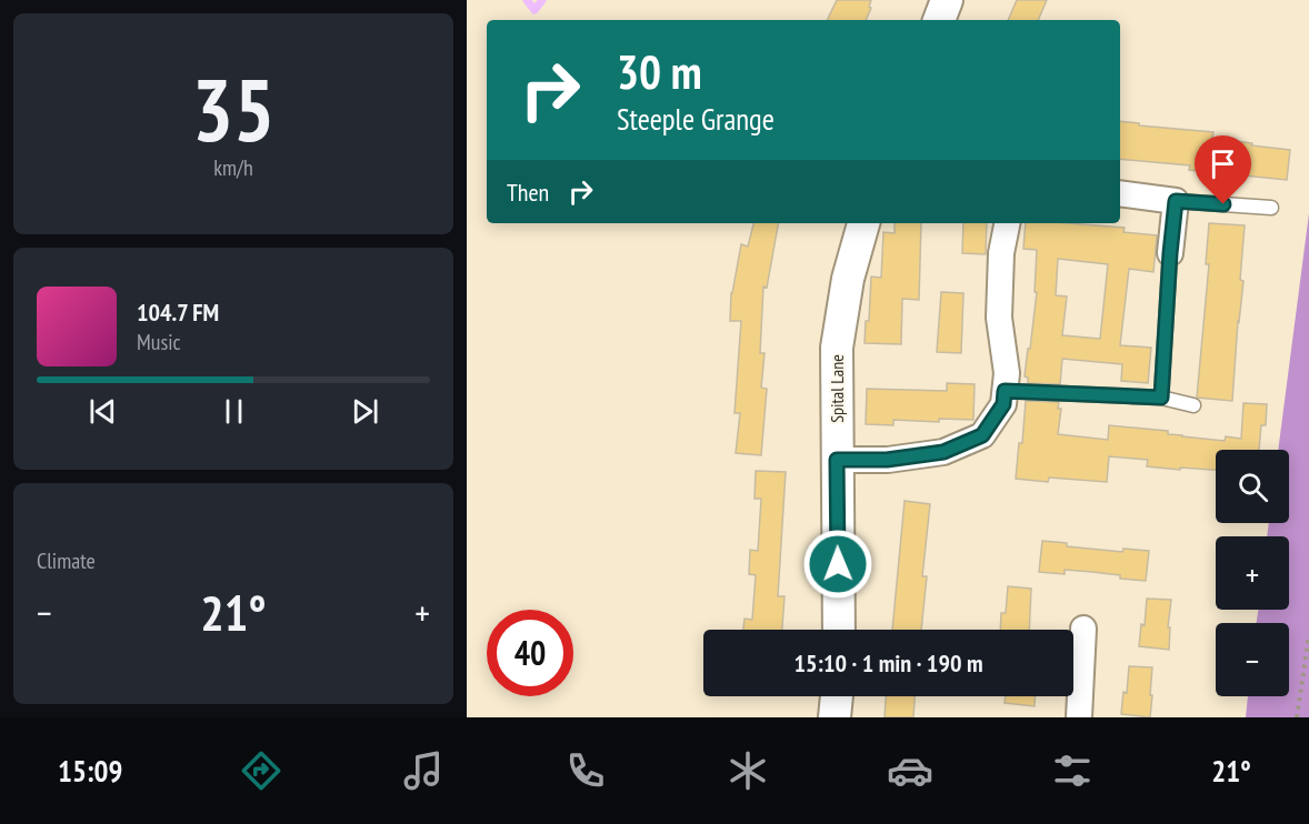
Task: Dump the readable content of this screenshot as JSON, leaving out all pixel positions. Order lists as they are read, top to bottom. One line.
{"streets":{"street":["Spital Lane"]},"page":{"tile":[["35","km/h"],"Climate"],"turn":["30 m","Steeple Grange"],"then":"Then","song":["104.7 FM","Music"],"map_buttons":["+","−"],"heat":["−","21°","+"],"limit":"40","trip":"15:10 · 1 min · 190 m","tabs":["15:09","21°"]}}
